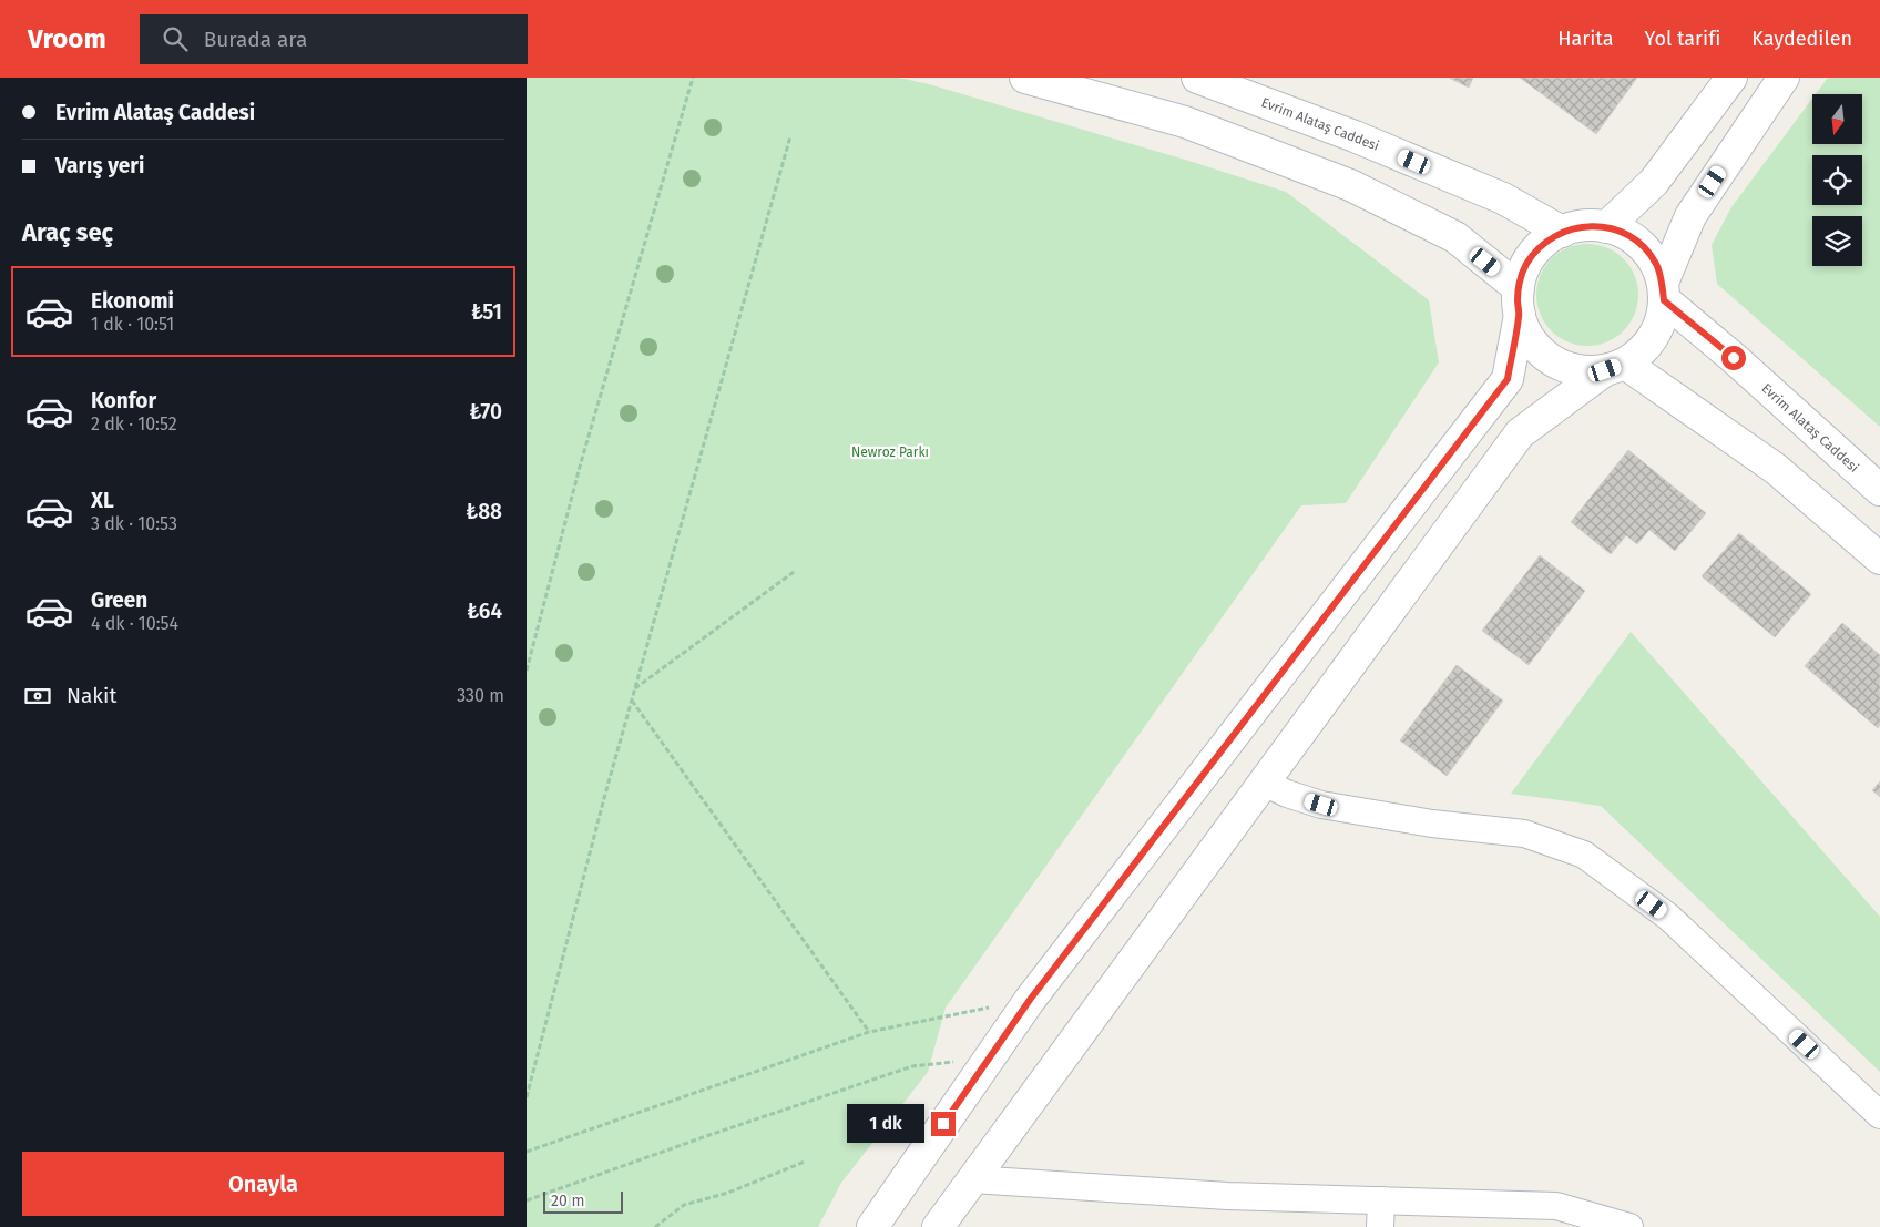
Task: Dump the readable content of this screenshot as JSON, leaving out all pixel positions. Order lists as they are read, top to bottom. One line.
{"streets":{"main road":["Evrim Alataş Caddesi"]},"parks":["Newroz Parkı"],"scale_bar":"20 m","north":"bottom","page":{"header":"Vroom","search":"Burada ara","nav":["Harita","Yol tarifi","Kaydedilen"],"banner":["Evrim Alataş Caddesi","Varış yeri"],"heading":"Araç seç","list":[{"name":"Ekonomi","note":"1 dk · 10:51","value":"₺51"},{"name":"Konfor","note":"2 dk · 10:52","value":"₺70"},{"name":"XL","note":"3 dk · 10:53","value":"₺88"},{"name":"Green","note":"4 dk · 10:54","value":"₺64"}],"pay":["Nakit","330 m"],"bubble":"1 dk","buttons":"Onayla","scale":"20 m"}}
